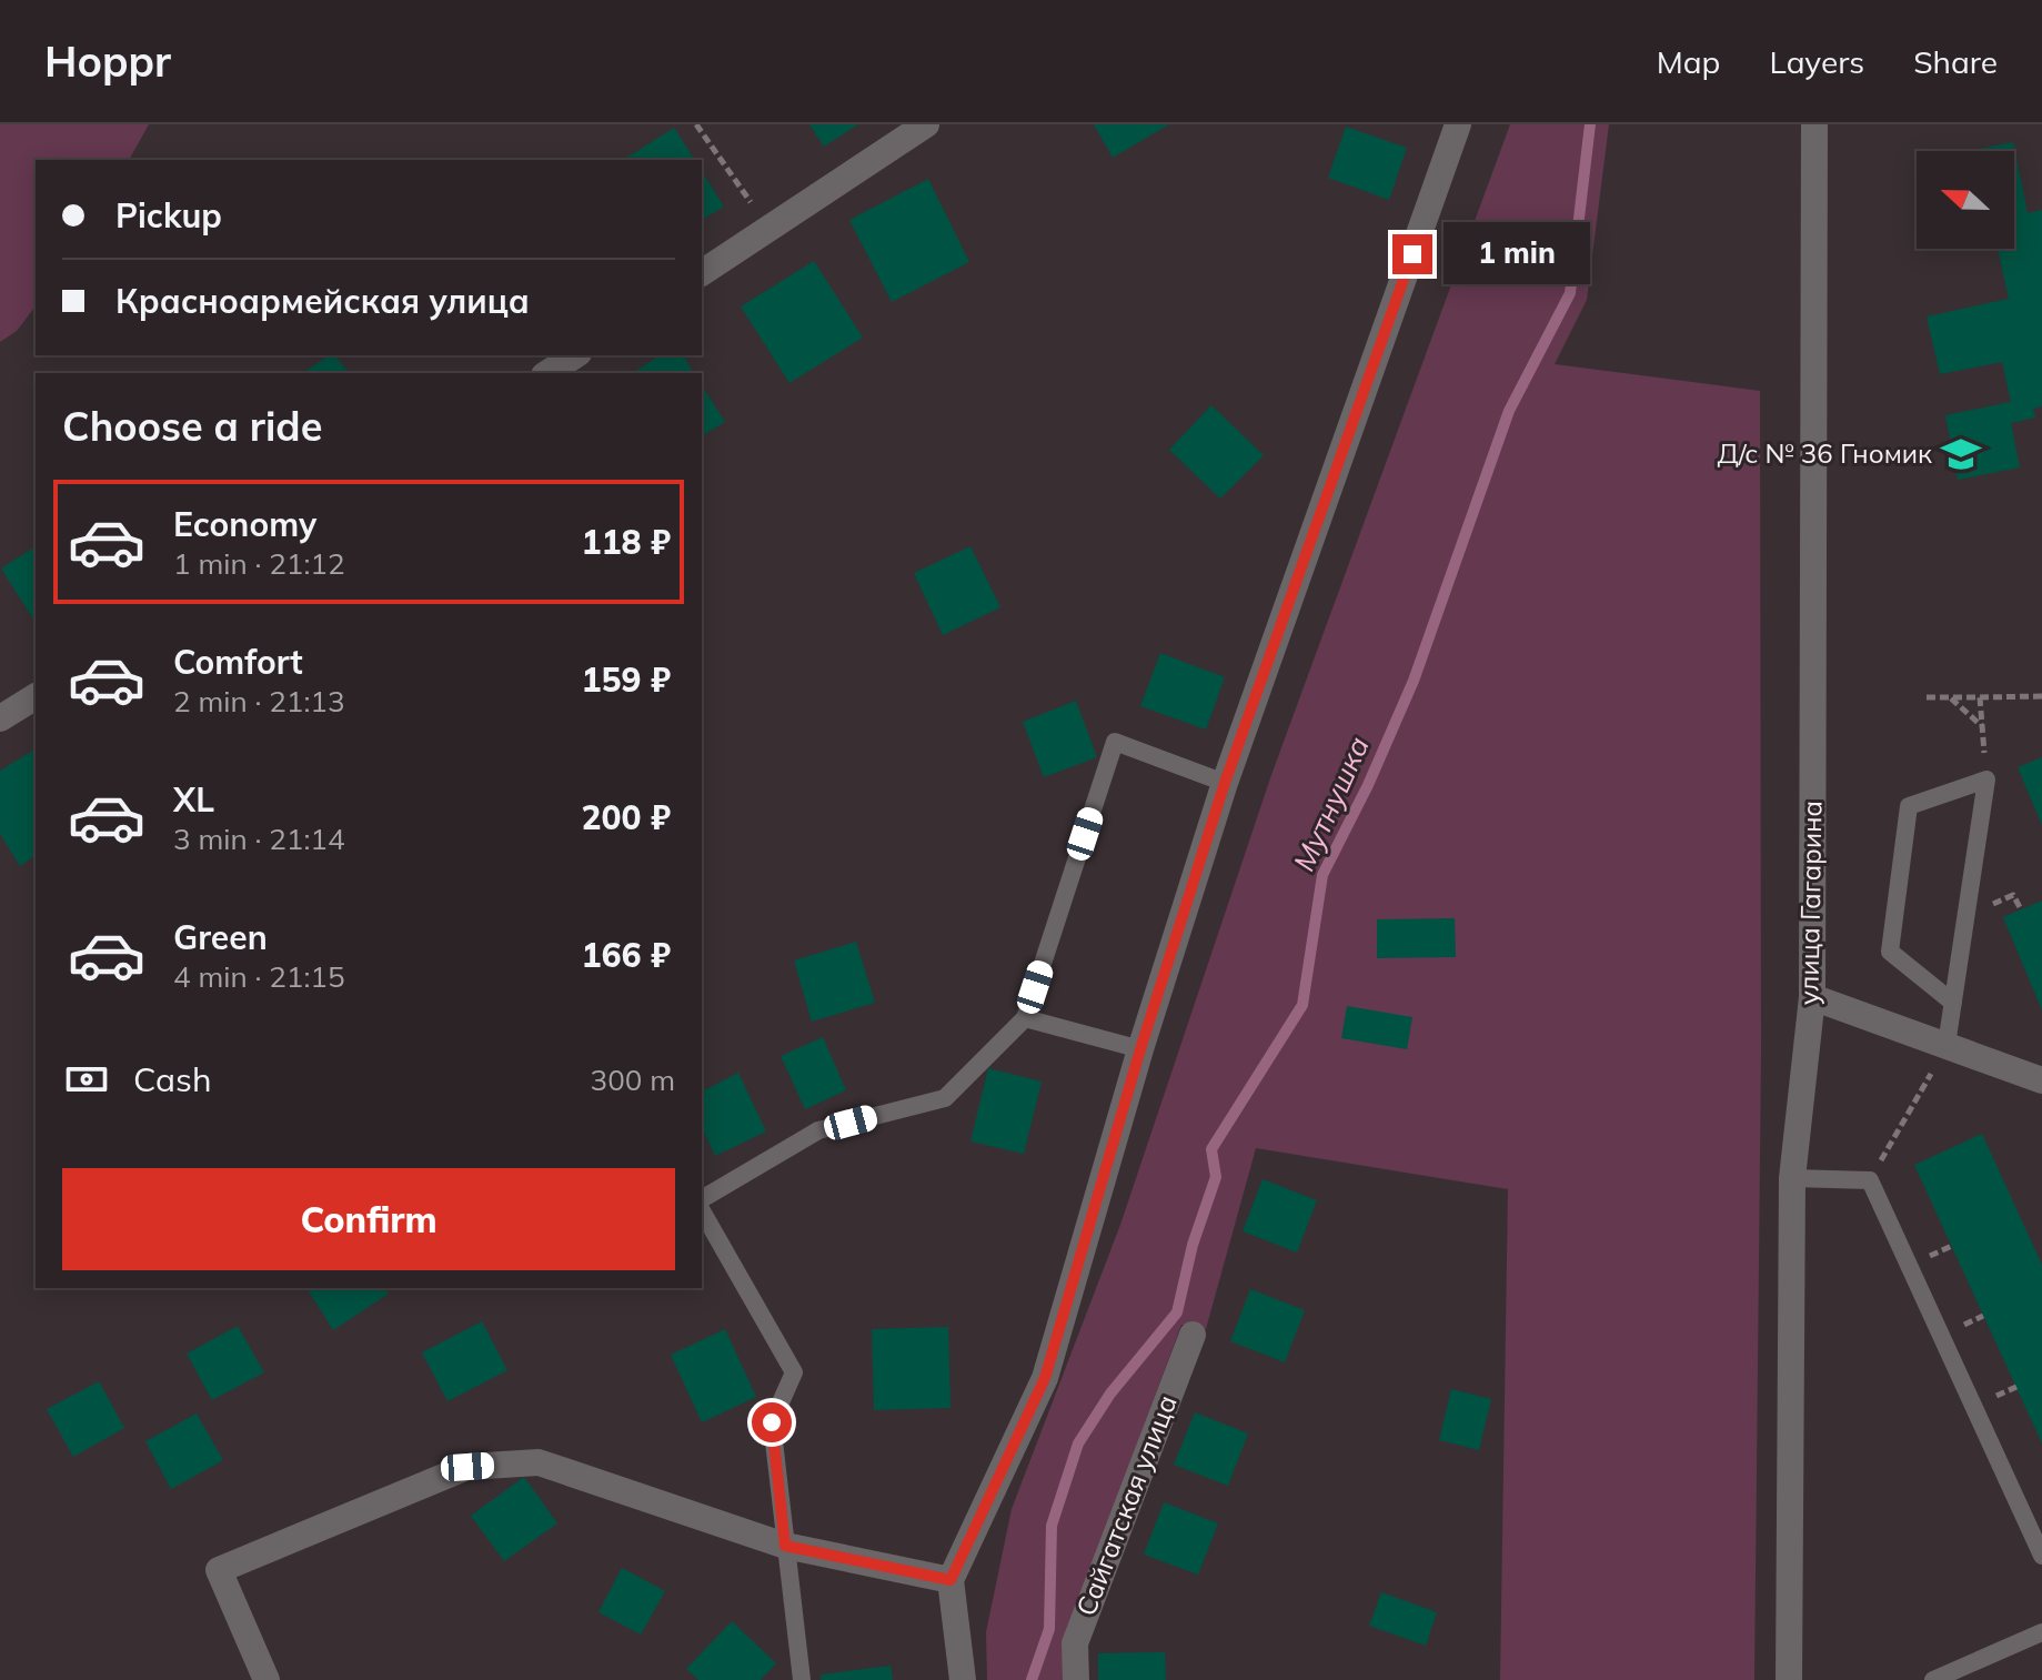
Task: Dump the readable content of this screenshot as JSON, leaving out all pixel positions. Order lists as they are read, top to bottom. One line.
{"streets":{"street":["улица Гагарина","Сайгатская улица"]},"water":["Мутнушка"],"places":{"school or university":["Д/с № 36 Гномик"]},"north":"left","page":{"header":"Hoppr","nav":["Map","Layers","Share"],"banner":["Pickup","Красноармейская улица"],"bubble":"1 min","heading":"Choose a ride","list":[{"name":"Economy","note":"1 min · 21:12","value":"118 ₽"},{"name":"Comfort","note":"2 min · 21:13","value":"159 ₽"},{"name":"XL","note":"3 min · 21:14","value":"200 ₽"},{"name":"Green","note":"4 min · 21:15","value":"166 ₽"}],"pay":["Cash","300 m"],"buttons":"Confirm"}}
